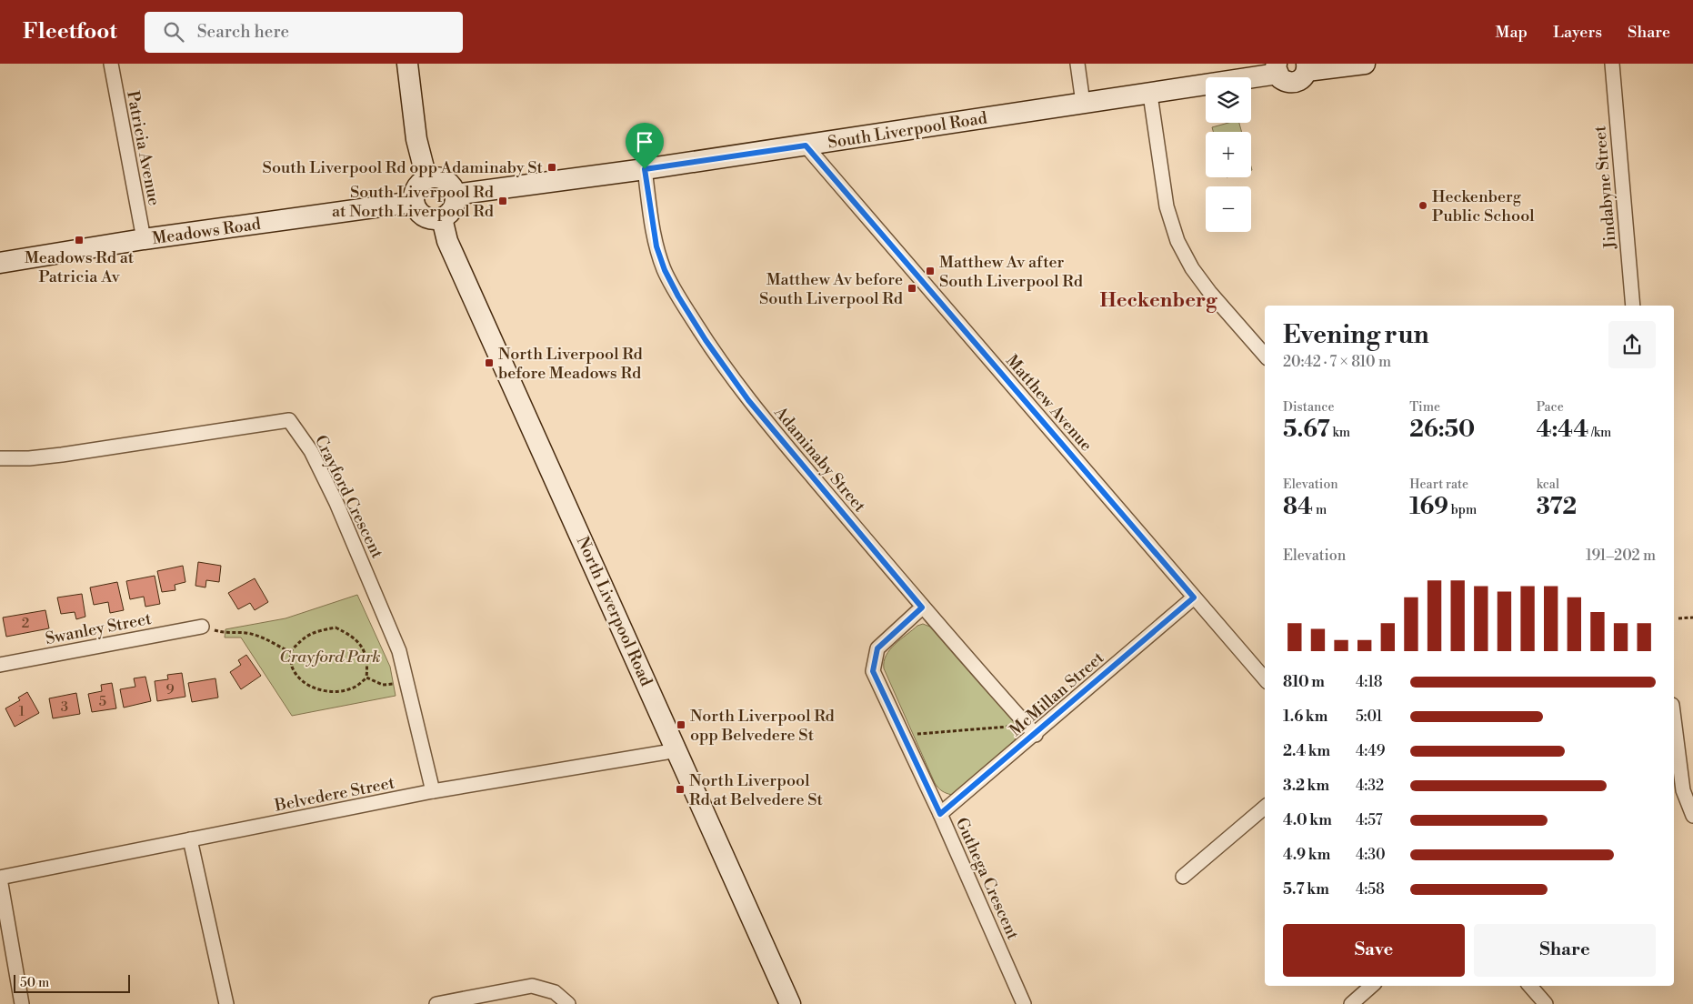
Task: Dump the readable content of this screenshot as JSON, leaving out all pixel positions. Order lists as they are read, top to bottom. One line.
{"streets":{"main road":["South Liverpool Road","Meadows Road","North Liverpool Road"],"street":["Patricia Avenue","Jindabyne Street","Matthew Avenue","Adaminaby Street","Crayford Crescent","Swanley Street","McMillan Street","Belvedere Street","Guthega Crescent"]},"crossings":[["South Liverpool Road","Meadows Road"],["South Liverpool Road","Matthew Avenue"],["South Liverpool Road","Adaminaby Street"],["South Liverpool Road","North Liverpool Road"],["Patricia Avenue","Meadows Road"],["Meadows Road","North Liverpool Road"],["Matthew Avenue","McMillan Street"],["Adaminaby Street","McMillan Street"],["Adaminaby Street","Guthega Crescent"],["Crayford Crescent","Belvedere Street"],["North Liverpool Road","Belvedere Street"],["McMillan Street","Guthega Crescent"]],"districts":["Heckenberg"],"parks":["Crayford Park"],"places":{"transit":["South Liverpool Rd opp Adaminaby St","South Liverpool Rd at North Liverpool Rd","Meadows Rd at Patricia Av","Matthew Av after South Liverpool Rd","Matthew Av before South Liverpool Rd","North Liverpool Rd before Meadows Rd","North Liverpool Rd opp Belvedere St","North Liverpool Rd at Belvedere St"],"other":["Heckenberg Public School"]},"house_numbers":["2","9","5","3","1"],"scale_bar":"50 m","page":{"header":"Fleetfoot","search":"Search here","nav":["Map","Layers","Share"],"map_buttons":["+","−"],"heading":["Evening run","20:42 · 7 × 810 m"],"stats":[["Distance","5.67 km"],["Time","26:50"],["Pace","4:44 /km"],["Elevation","84 m"],["Heart rate","169 bpm"],["kcal","372"]],"chart":["Elevation","191–202 m"],"list":[{"name":"810 m","note":"4:18"},{"name":"1.6 km","note":"5:01"},{"name":"2.4 km","note":"4:49"},{"name":"3.2 km","note":"4:32"},{"name":"4.0 km","note":"4:57"},{"name":"4.9 km","note":"4:30"},{"name":"5.7 km","note":"4:58"}],"buttons":["Save","Share"],"scale":"50 m"}}
